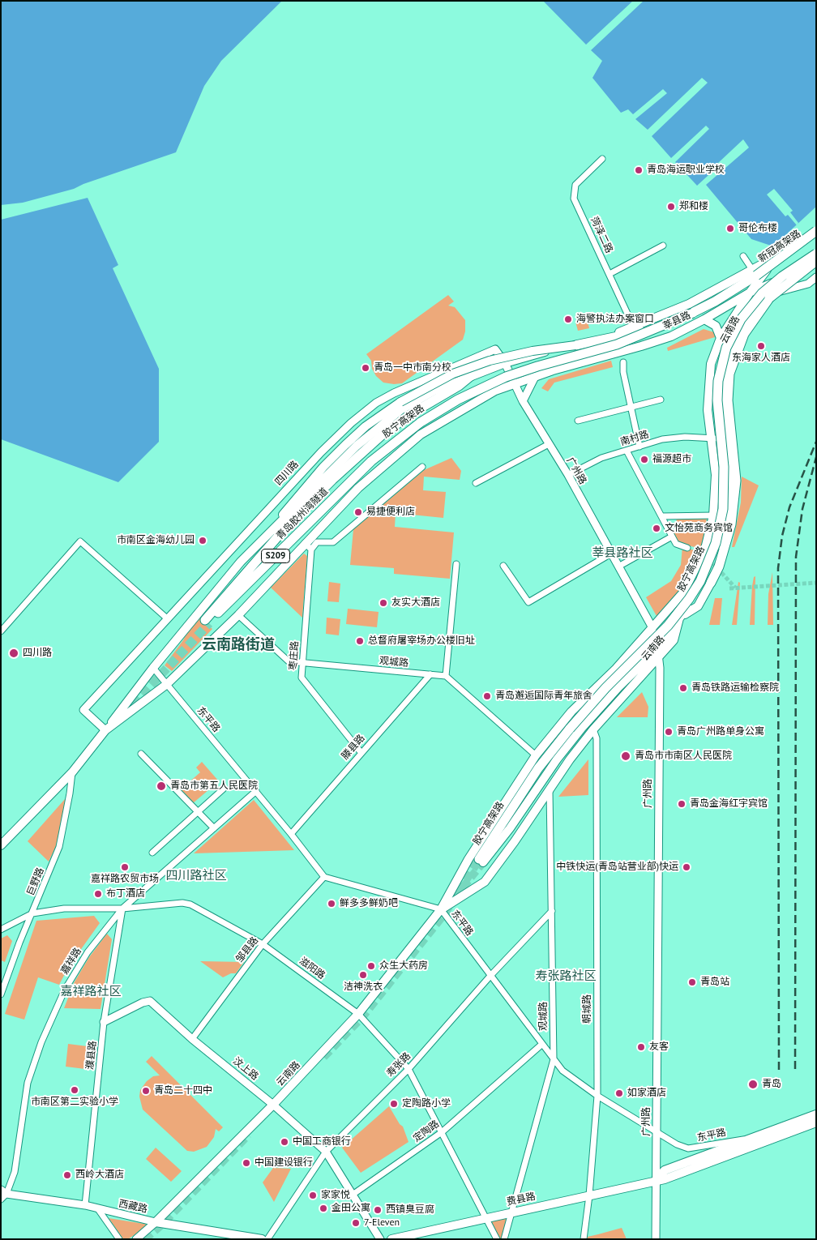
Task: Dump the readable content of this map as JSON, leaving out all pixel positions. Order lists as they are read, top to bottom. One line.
{"streets":{"highway":["新冠高架路","胶宁高架路","青岛胶州湾隧道","S209"],"main road":["莘县路","云南路","费县路","西藏路"],"street":["菏泽二路","南村路","广州路","四川路","枣庄路","观城路","东平路","滕县路","巨野路","邹县路","嘉祥路","滋阳路","朝城路","濮县路","寿张路","汶上路","定陶路"]},"crossings":[["菏泽二路","莘县路"],["新冠高架路","莘县路"],["新冠高架路","胶宁高架路"],["莘县路","云南路"],["莘县路","胶宁高架路"],["莘县路","广州路"],["云南路","南村路"],["云南路","广州路"],["云南路","观城路"],["云南路","东平路"],["云南路","滋阳路"],["云南路","朝城路"],["云南路","汶上路"],["云南路","西藏路"],["胶宁高架路","青岛胶州湾隧道"],["南村路","广州路"],["广州路","四川路"],["广州路","东平路"],["广州路","费县路"],["枣庄路","观城路"],["枣庄路","滕县路"],["观城路","东平路"],["观城路","滕县路"],["观城路","寿张路"],["观城路","费县路"],["东平路","滕县路"],["东平路","邹县路"],["东平路","嘉祥路"],["东平路","朝城路"],["东平路","寿张路"],["东平路","定陶路"],["东平路","费县路"],["巨野路","滋阳路"],["邹县路","滋阳路"],["邹县路","汶上路"],["嘉祥路","滋阳路"],["嘉祥路","濮县路"],["嘉祥路","西藏路"],["滋阳路","濮县路"],["滋阳路","寿张路"],["滋阳路","定陶路"],["滋阳路","费县路"],["朝城路","费县路"],["濮县路","汶上路"],["濮县路","西藏路"],["寿张路","汶上路"],["汶上路","定陶路"]],"districts":["莘县路社区","云南路街道","四川路社区","寿张路社区","嘉祥路社区"],"places":["青岛海运职业学校","郑和楼","哥伦布楼","海警执法办案窗口","东海家人酒店","青岛一中市南分校","福源超市","易捷便利店","文怡苑商务宾馆","市南区金海幼儿园","友实大酒店","总督府屠宰场办公楼旧址","四川路","青岛铁路运输检察院","青岛邂逅国际青年旅舍","青岛广州路单身公寓","青岛市市南区人民医院","青岛市第五人民医院","青岛金海红宇宾馆","嘉祥路农贸市场","中铁快运(青岛站营业部)快运","布丁酒店","鲜多多鲜奶吧","众生大药房","洁神洗衣","青岛站","友客","青岛","市南区第二实验小学","青岛二十四中","如家酒店","定陶路小学","中国工商银行","中国建设银行","西岭大酒店","家家悦","金田公寓","西镇臭豆腐","7-Eleven"]}
